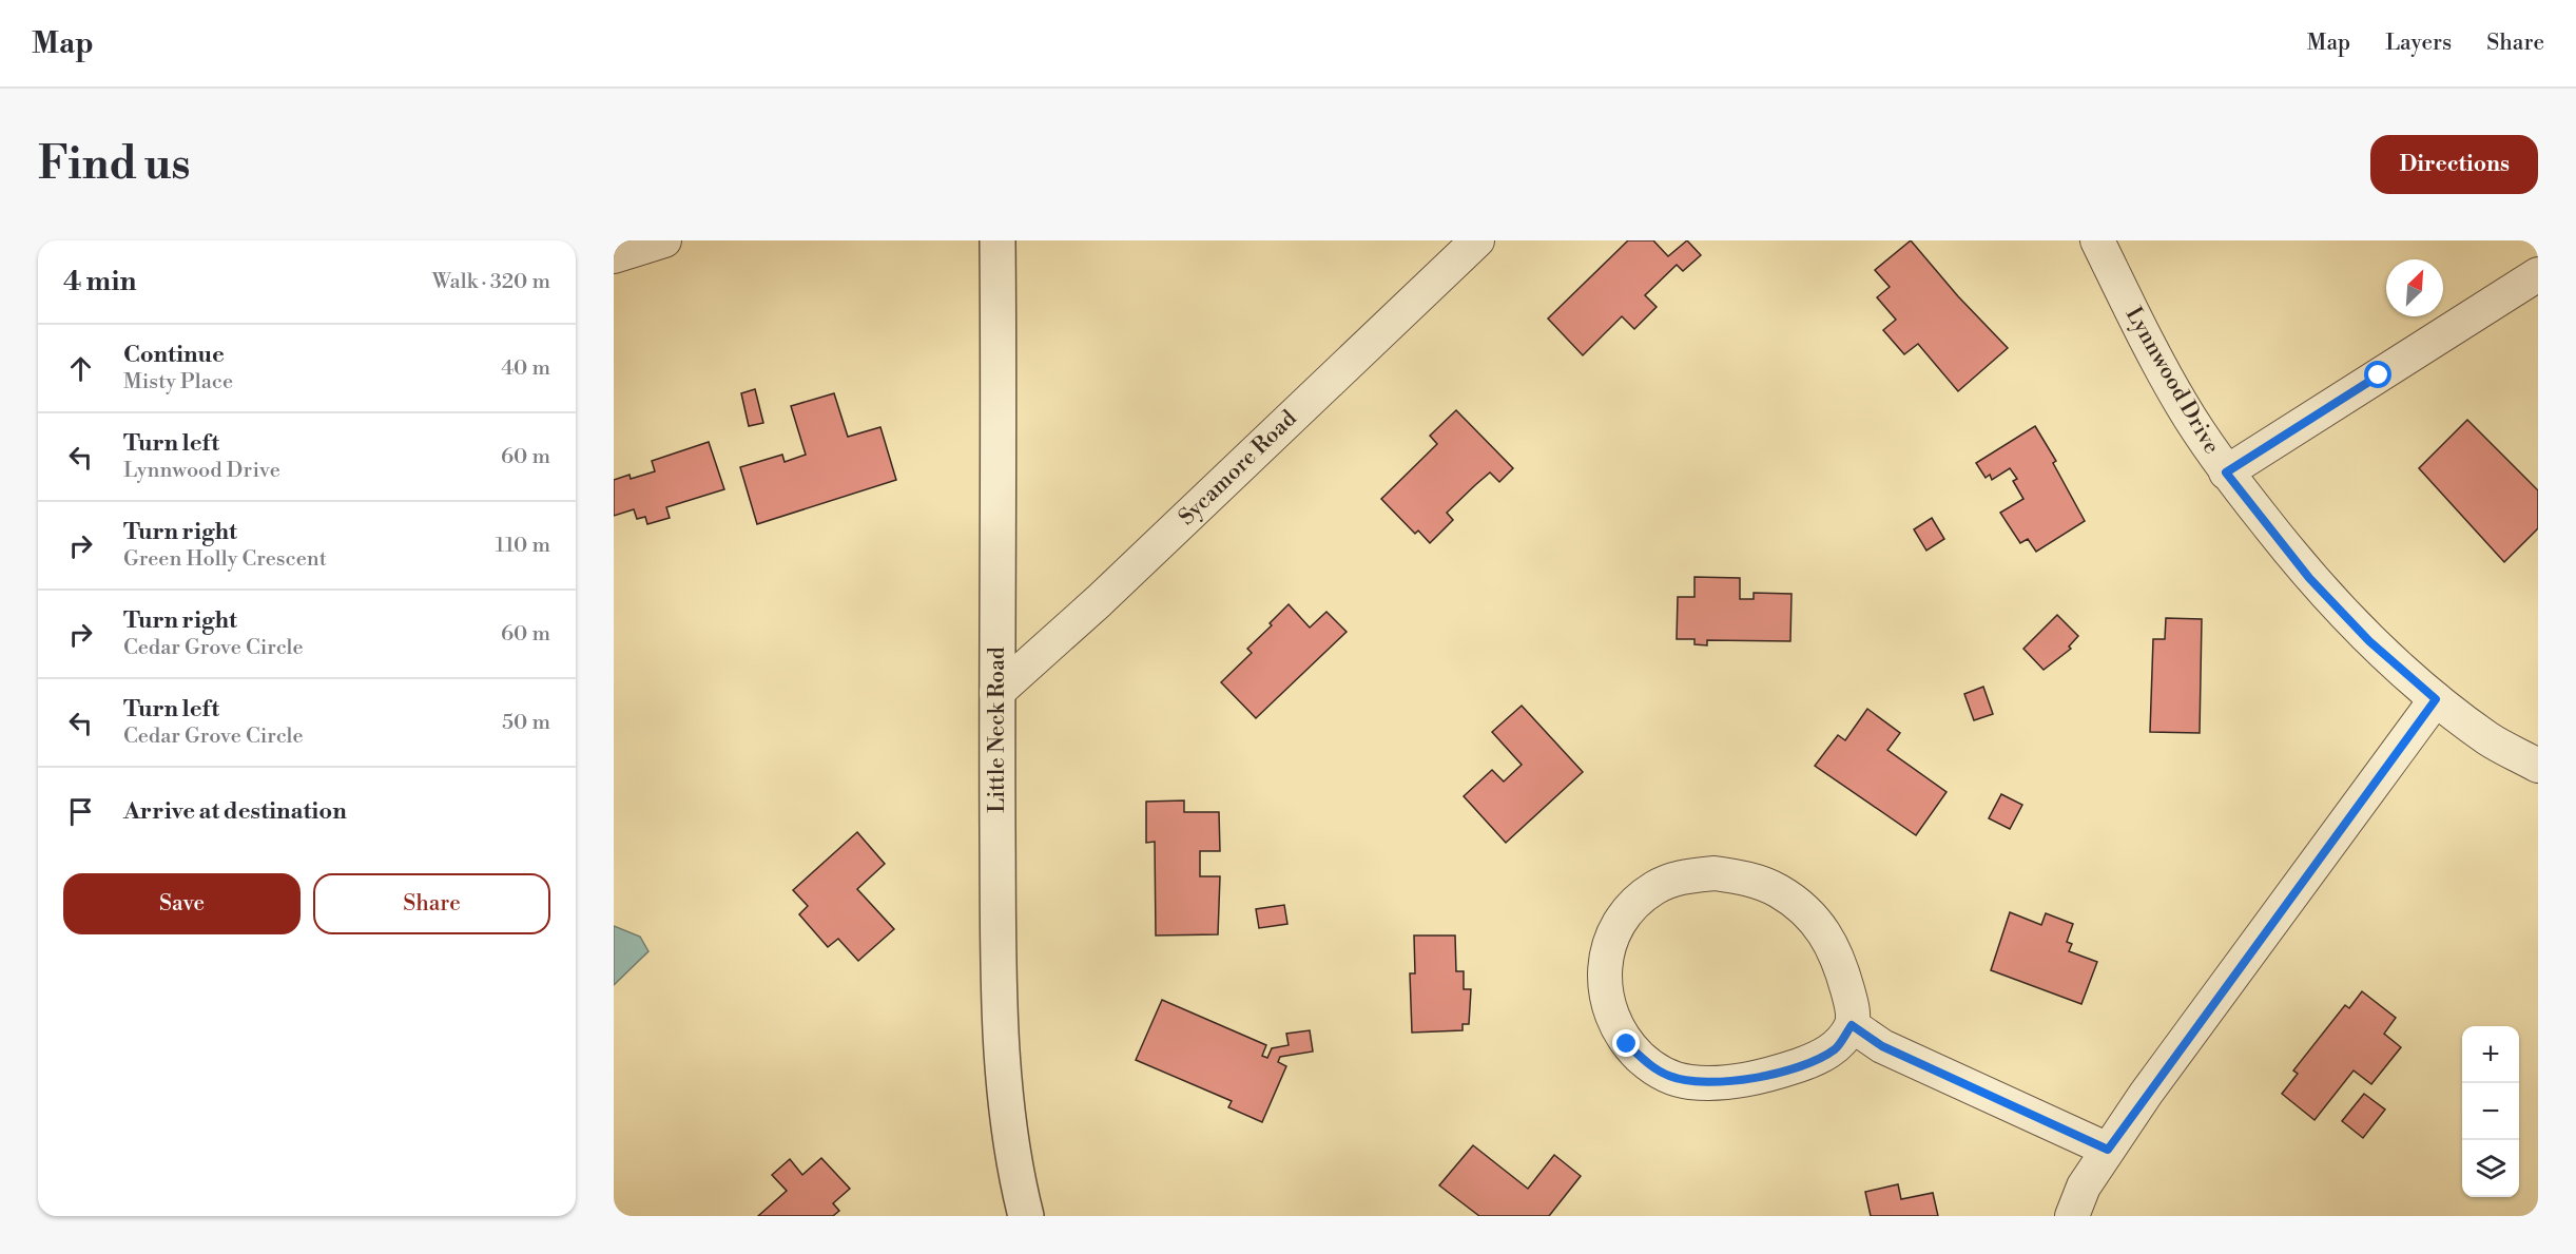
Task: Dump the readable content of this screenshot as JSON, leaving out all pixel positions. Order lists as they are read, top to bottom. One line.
{"streets":{"street":["Lynnwood Drive","Sycamore Road","Little Neck Road"]},"crossings":[["Sycamore Road","Little Neck Road"]],"north":"top right","page":{"header":"Map","nav":["Map","Layers","Share"],"buttons":["Directions",["Save","Share"]],"title":"Find us","heading":["4 min","Walk · 320 m"],"list":[["Continue","Misty Place","40 m"],["Turn left","Lynnwood Drive","60 m"],["Turn right","Green Holly Crescent","110 m"],["Turn right","Cedar Grove Circle","60 m"],["Turn left","Cedar Grove Circle","50 m"],"Arrive at destination"],"map_buttons":["+","−"]}}
